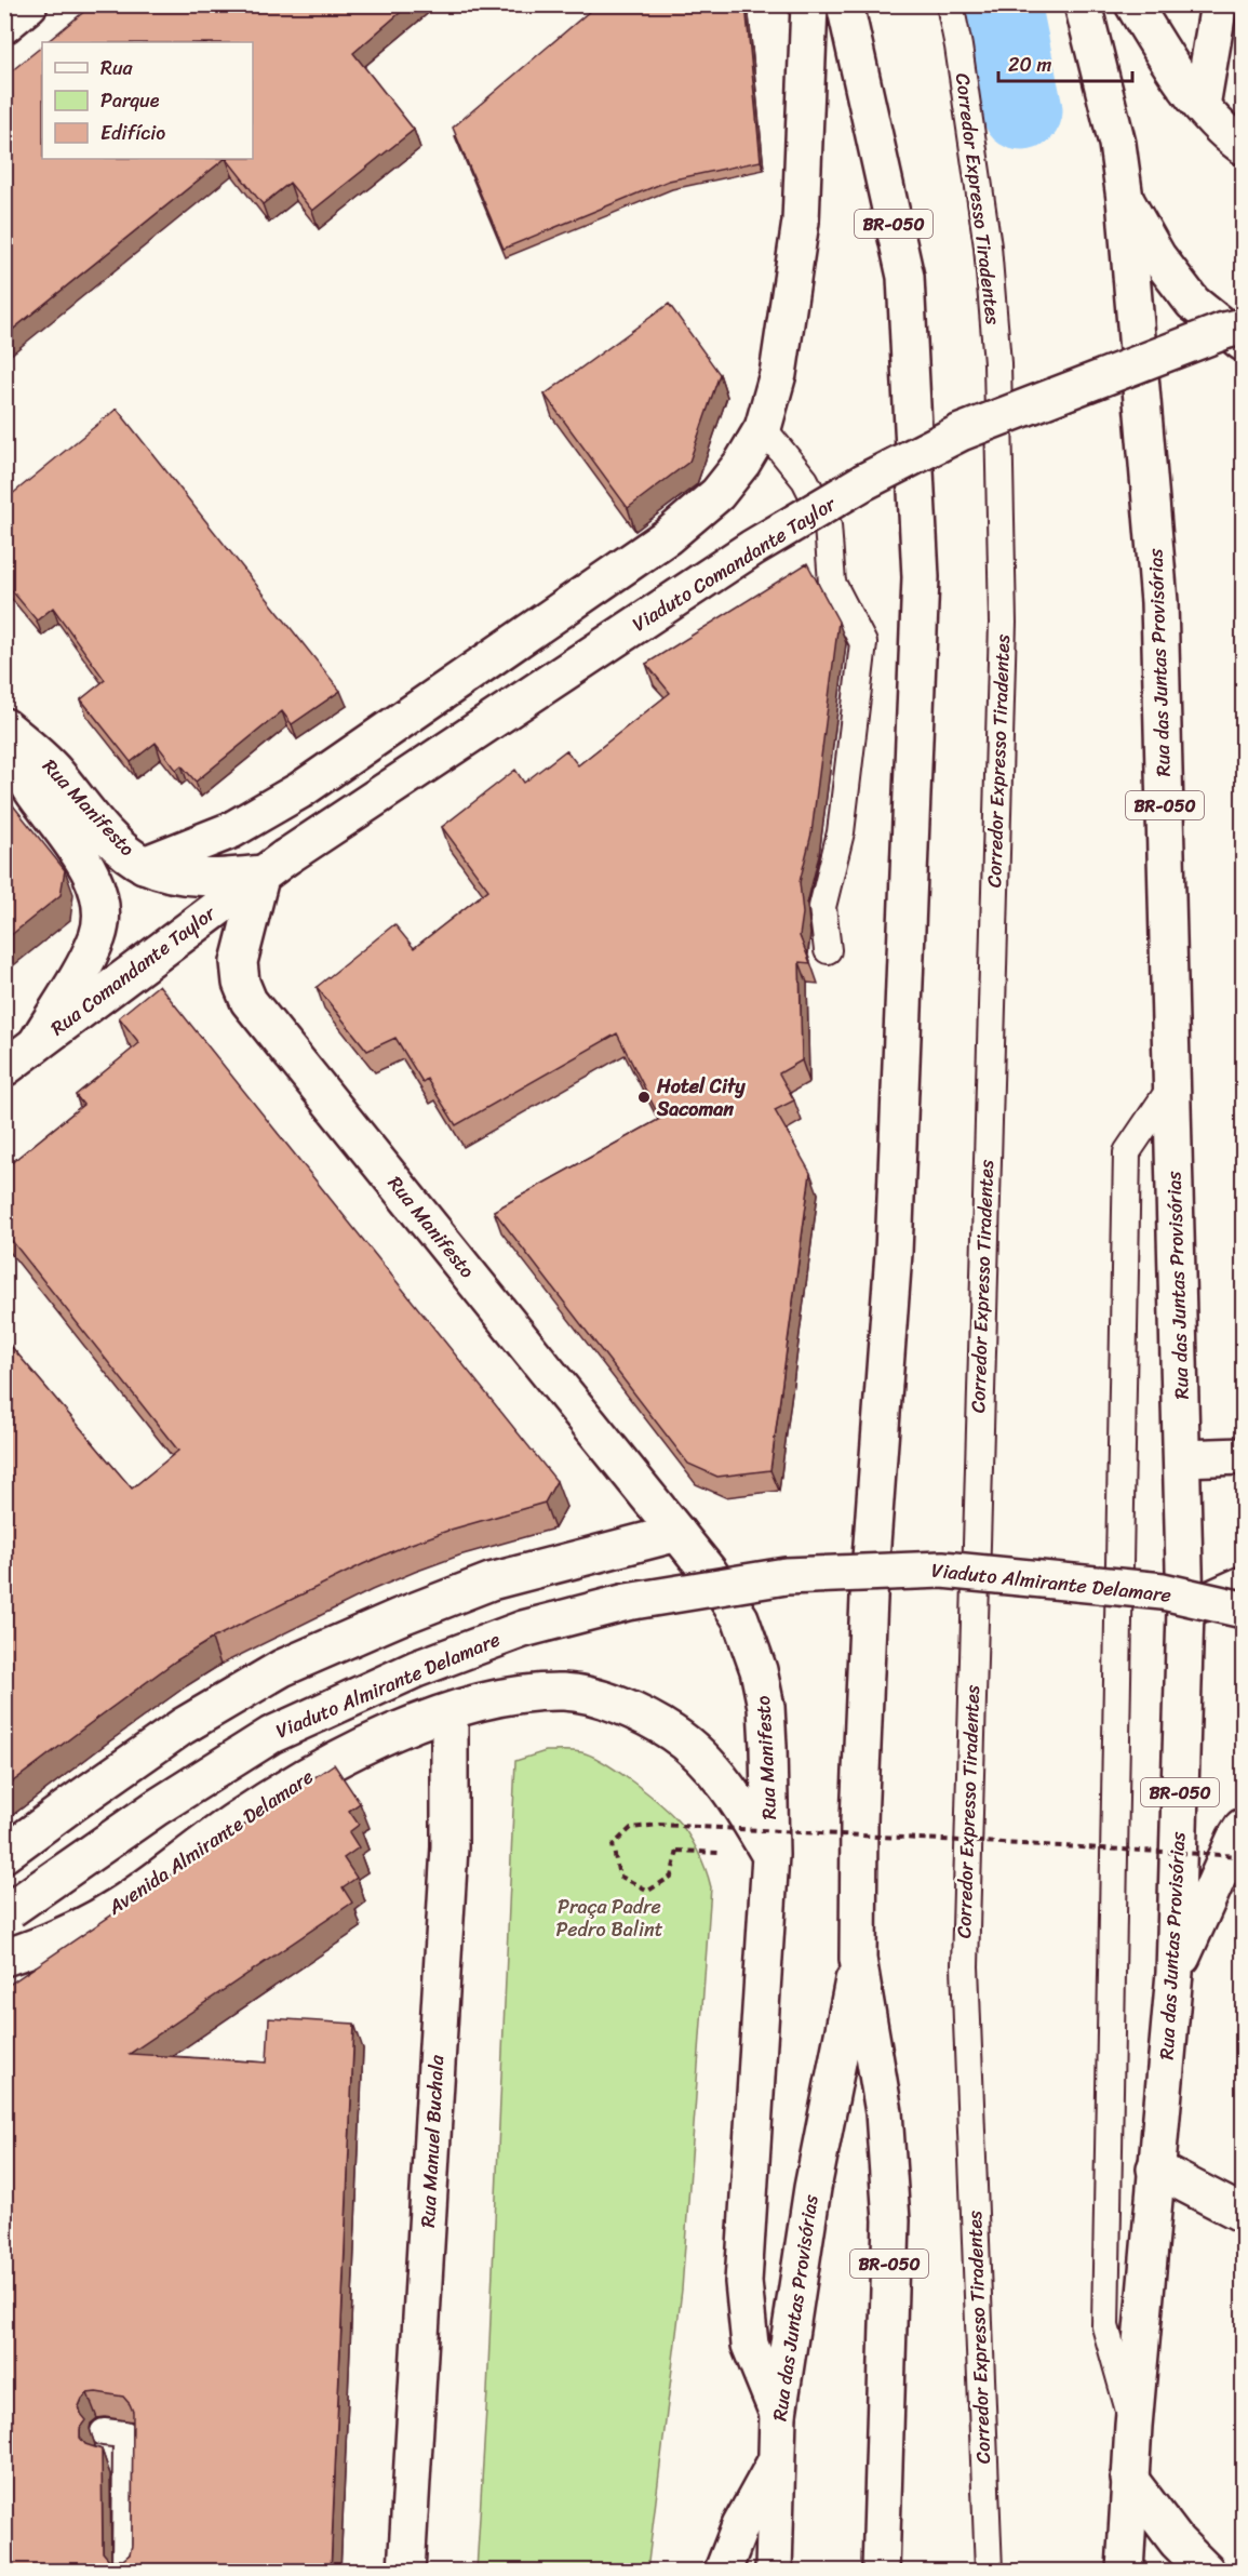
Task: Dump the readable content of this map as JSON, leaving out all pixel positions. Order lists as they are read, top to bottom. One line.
{"streets":{"main road":["BR-050","Viaduto Comandante Taylor","Rua das Juntas Provisórias","Rua Manifesto","Rua Comandante Taylor","Viaduto Almirante Delamare","Avenida Almirante Delamare","Rua Manuel Buchala"],"lane":["Corredor Expresso Tiradentes"]},"crossings":[["Viaduto Comandante Taylor","Rua Manifesto"],["Viaduto Comandante Taylor","Rua Comandante Taylor"],["Rua Manifesto","Rua Comandante Taylor"],["Rua Manifesto","Avenida Almirante Delamare"],["Avenida Almirante Delamare","Rua Manuel Buchala"]],"parks":["Praça Padre Pedro Balint"],"places":["Hotel City Sacoman"],"legend":["Rua","Parque","Edifício"],"scale_bar":"20 m"}
